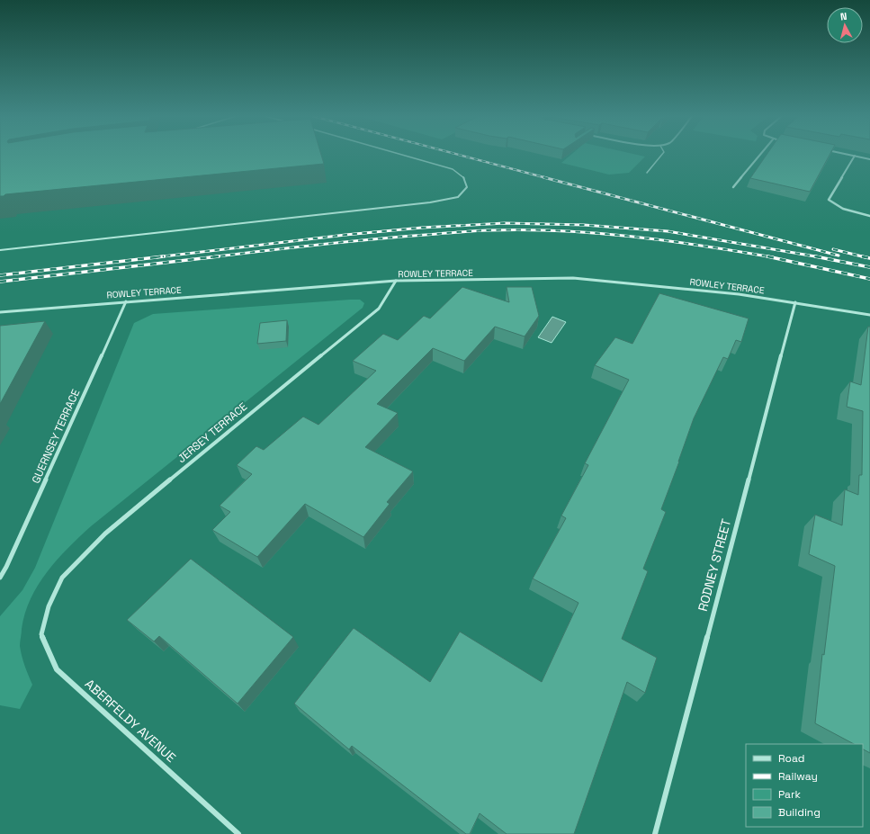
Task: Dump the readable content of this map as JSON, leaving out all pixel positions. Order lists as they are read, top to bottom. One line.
{"streets":{"street":["ROWLEY TERRACE","JERSEY TERRACE","GUERNSEY TERRACE","RODNEY STREET","ABERFELDY AVENUE"]},"crossings":[["ROWLEY TERRACE","JERSEY TERRACE"],["ROWLEY TERRACE","GUERNSEY TERRACE"],["ROWLEY TERRACE","RODNEY STREET"],["JERSEY TERRACE","ABERFELDY AVENUE"]],"legend":["Road","Railway","Park","Building"],"north":"top"}
